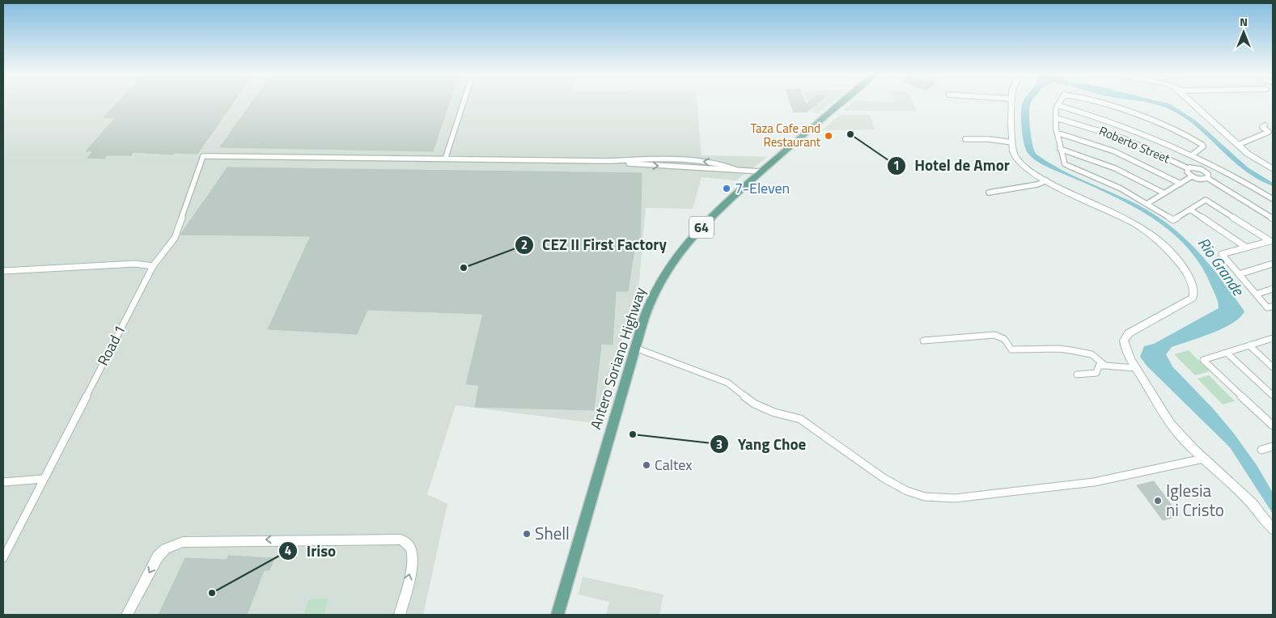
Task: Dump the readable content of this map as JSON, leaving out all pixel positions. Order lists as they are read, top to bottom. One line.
{"streets":{"main road":["64","Antero Soriano Highway"],"street":["Roberto Street","Road 1"]},"water":["Rio Grande"],"places":["Hotel de Amor","Taza Cafe and Restaurant","7-Eleven","CEZ II First Factory","Yang Choe","Caltex","Iglesia ni Cristo","Shell","Iriso"],"north":"top"}
